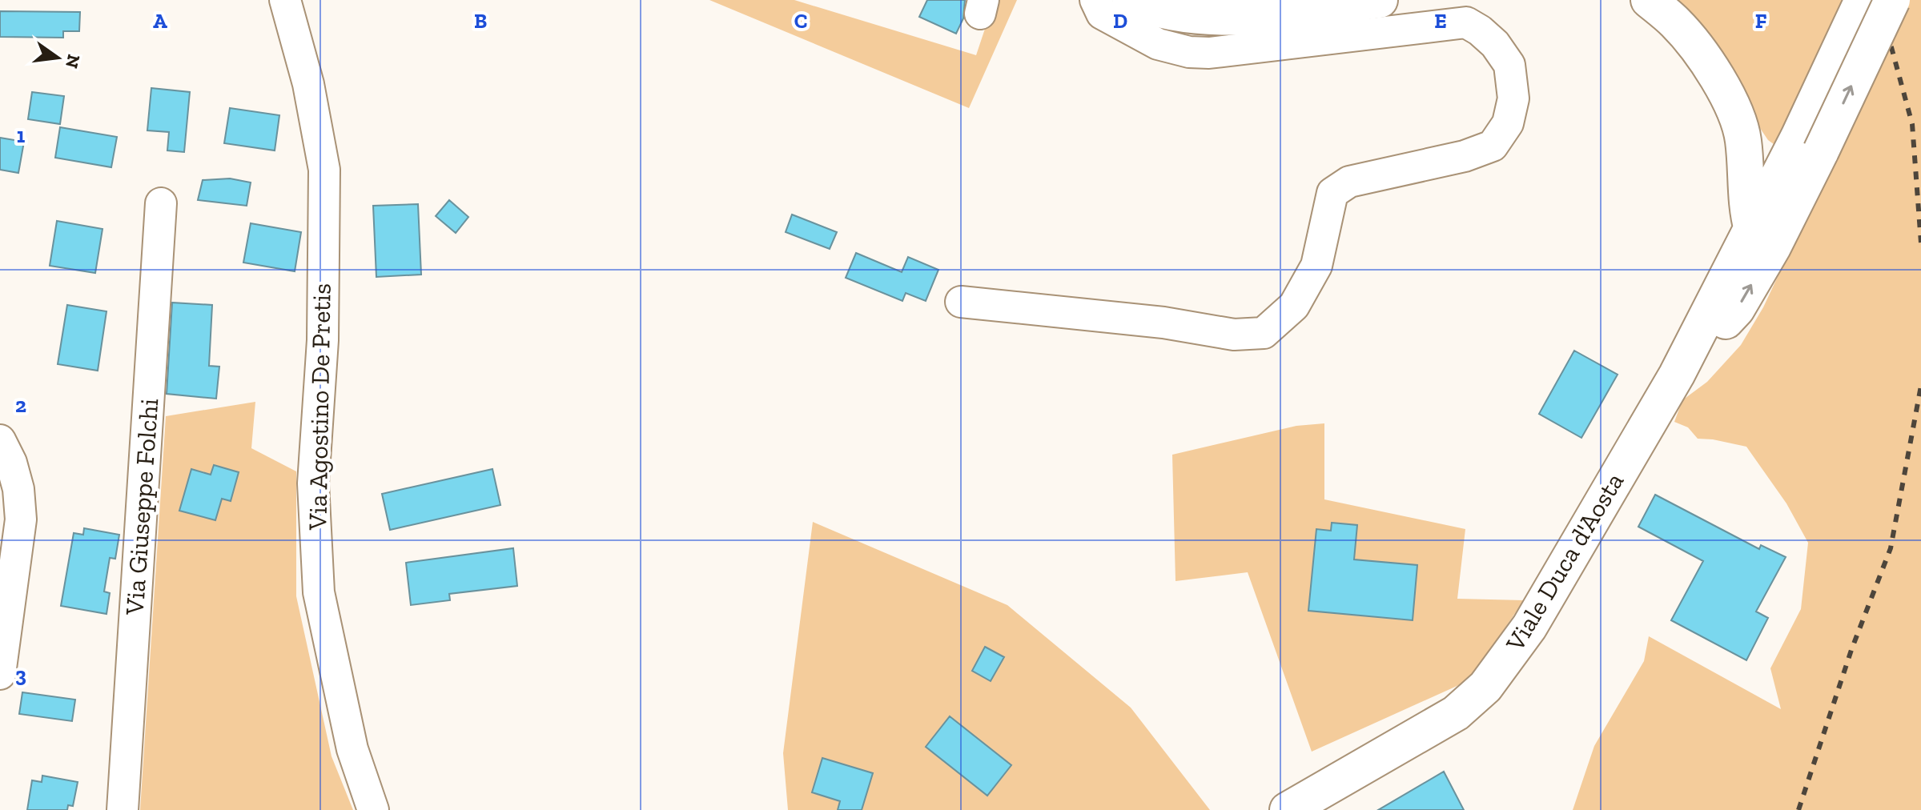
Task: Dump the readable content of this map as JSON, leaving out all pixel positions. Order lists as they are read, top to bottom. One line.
{"streets":{"main road":["Viale Duca d'Aosta"],"street":["Via Agostino De Pretis","Via Giuseppe Folchi"]},"north":"right","grid":{"columns":["A","B","C","D","E","F"],"rows":["1","2","3"]}}
